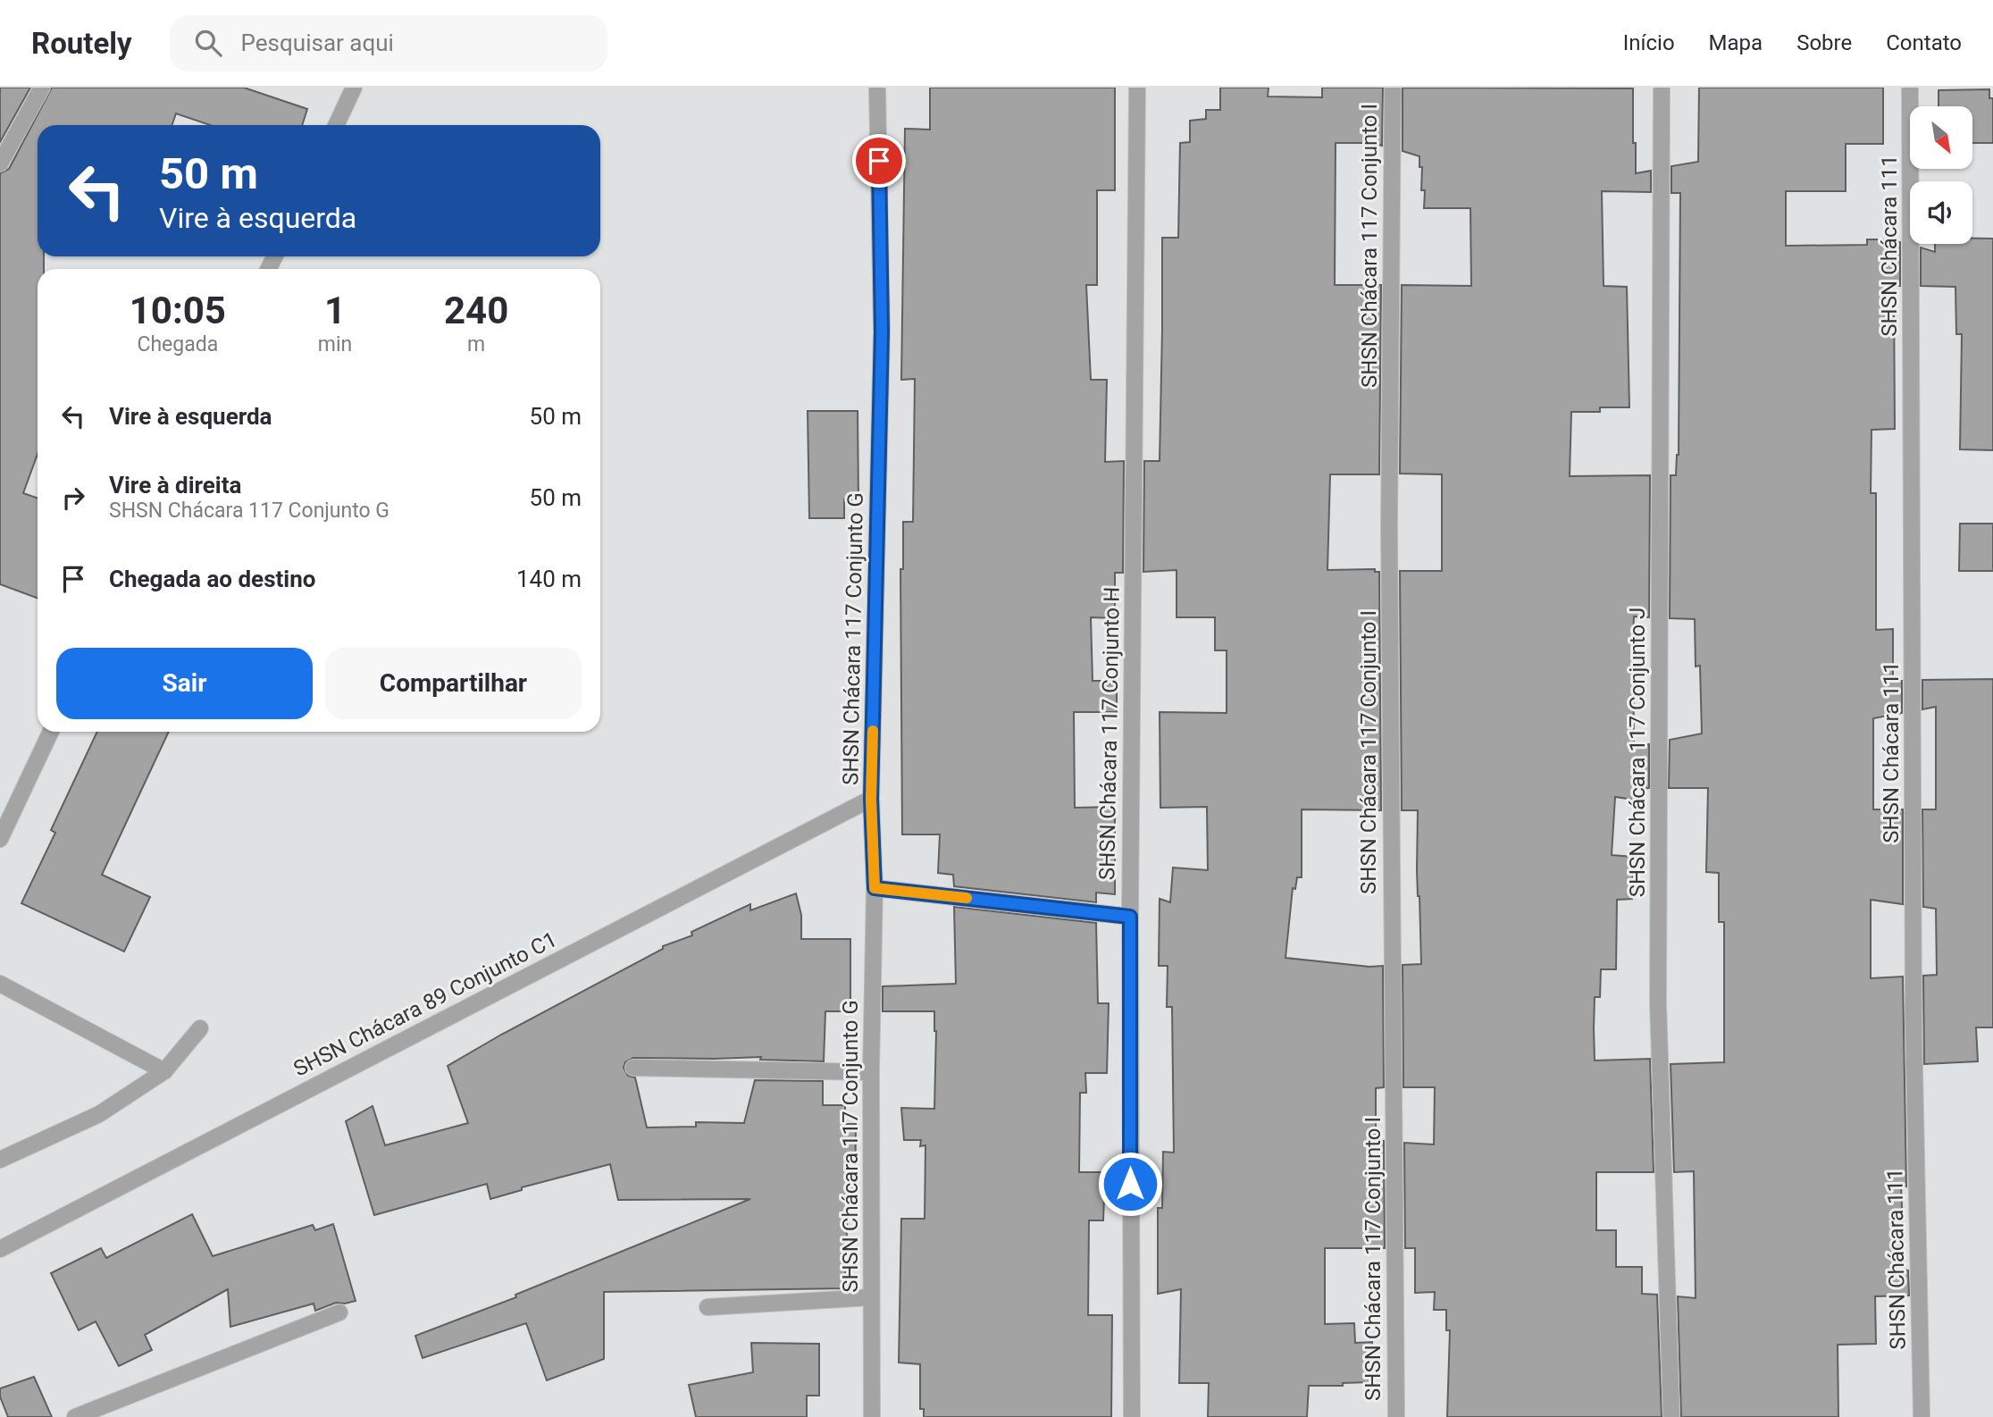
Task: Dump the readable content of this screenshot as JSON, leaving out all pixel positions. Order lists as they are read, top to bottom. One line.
{"streets":{"street":["SHSN Chácara 117 Conjunto I","SHSN Chácara 111","SHSN Chácara 117 Conjunto G","SHSN Chácara 117 Conjunto H","SHSN Chácara 117 Conjunto J","SHSN Chácara 89 Conjunto C1"]},"crossings":[["SHSN Chácara 117 Conjunto G","SHSN Chácara 89 Conjunto C1"]],"north":"bottom right","page":{"header":"Routely","search":"Pesquisar aqui","nav":["Início","Mapa","Sobre","Contato"],"turn":["50 m","Vire à esquerda"],"eta":["10:05","Chegada","1","min","240","m"],"list":[{"name":"Vire à esquerda","value":"50 m"},{"name":"Vire à direita","note":"SHSN Chácara 117 Conjunto G","value":"50 m"},{"name":"Chegada ao destino","value":"140 m"}],"buttons":["Sair","Compartilhar"]}}
